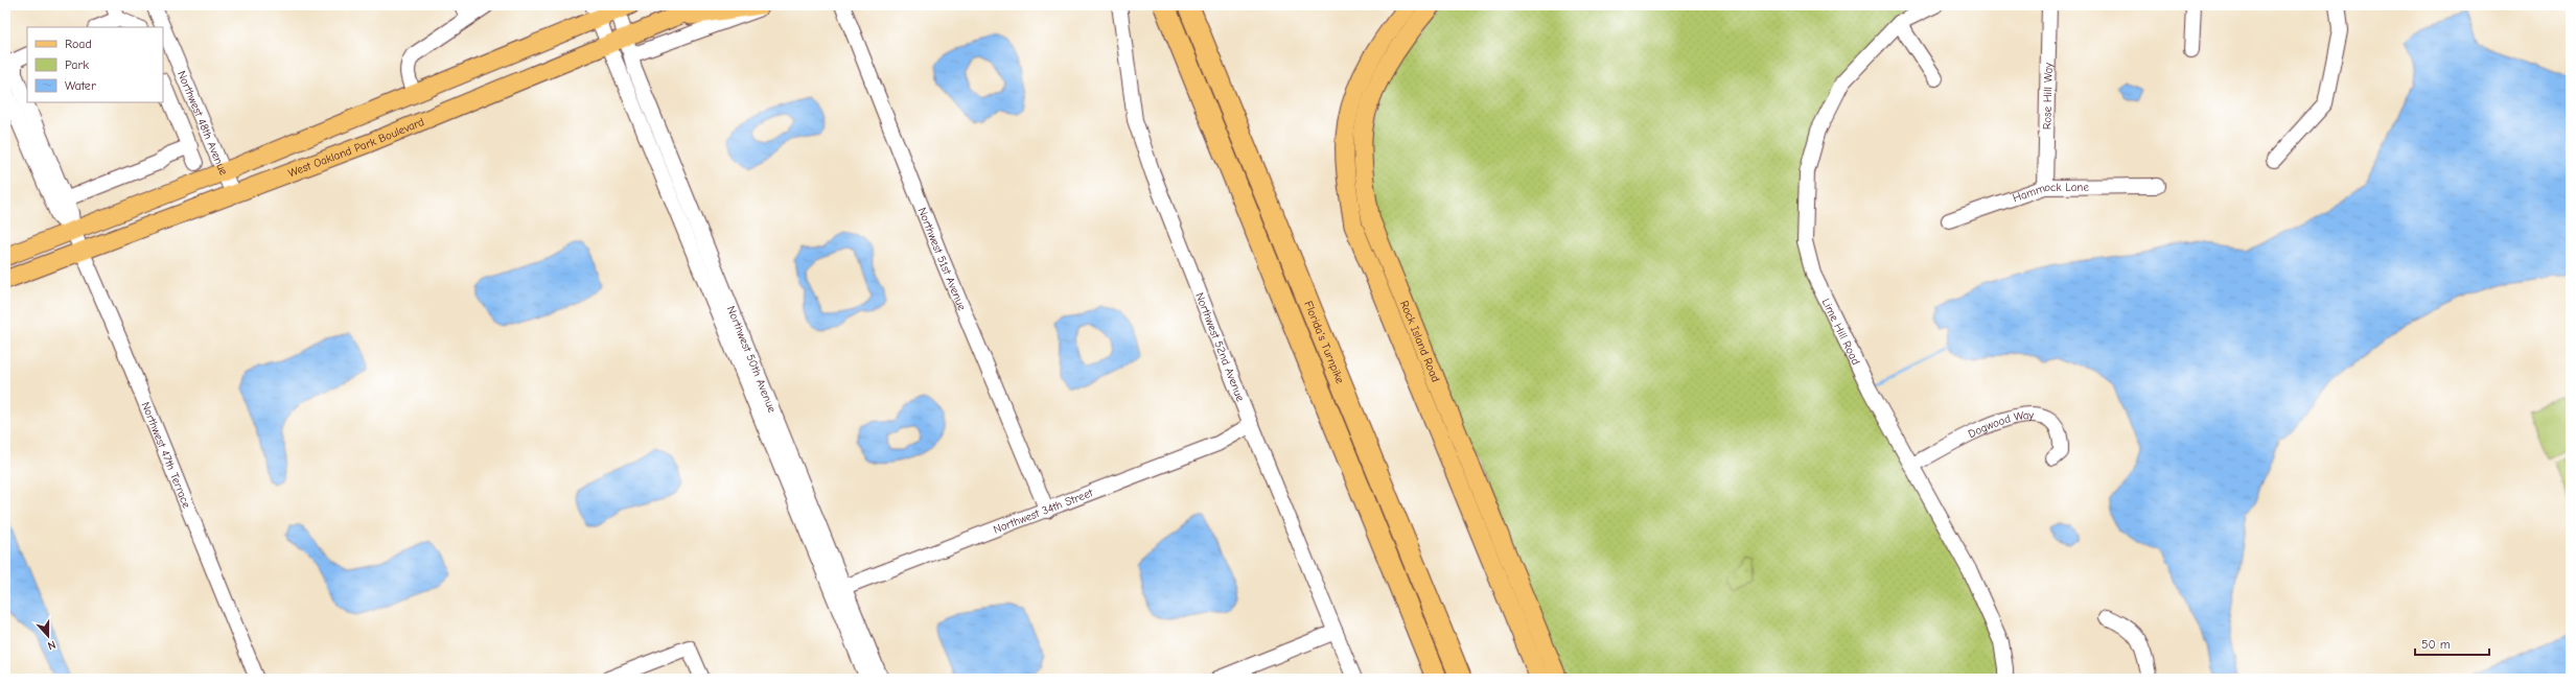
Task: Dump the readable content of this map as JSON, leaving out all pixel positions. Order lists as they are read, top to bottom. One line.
{"streets":{"highway":["Florida's Turnpike"],"main road":["West Oakland Park Boulevard","Rock Island Road"],"street":["Rose Hill Way","Northwest 48th Avenue","Hammock Lane","Northwest 51st Avenue","Lime Hill Road","Northwest 52nd Avenue","Northwest 50th Avenue","Dogwood Way","Northwest 47th Terrace","Northwest 34th Street"]},"crossings":[["Rose Hill Way","Hammock Lane"],["Northwest 48th Avenue","West Oakland Park Boulevard"],["West Oakland Park Boulevard","Northwest 50th Avenue"],["West Oakland Park Boulevard","Northwest 47th Terrace"],["Northwest 51st Avenue","Northwest 34th Street"],["Lime Hill Road","Dogwood Way"],["Northwest 52nd Avenue","Northwest 34th Street"],["Northwest 50th Avenue","Northwest 34th Street"]],"legend":["Road","Park","Water"],"scale_bar":"50 m","north":"bottom"}
